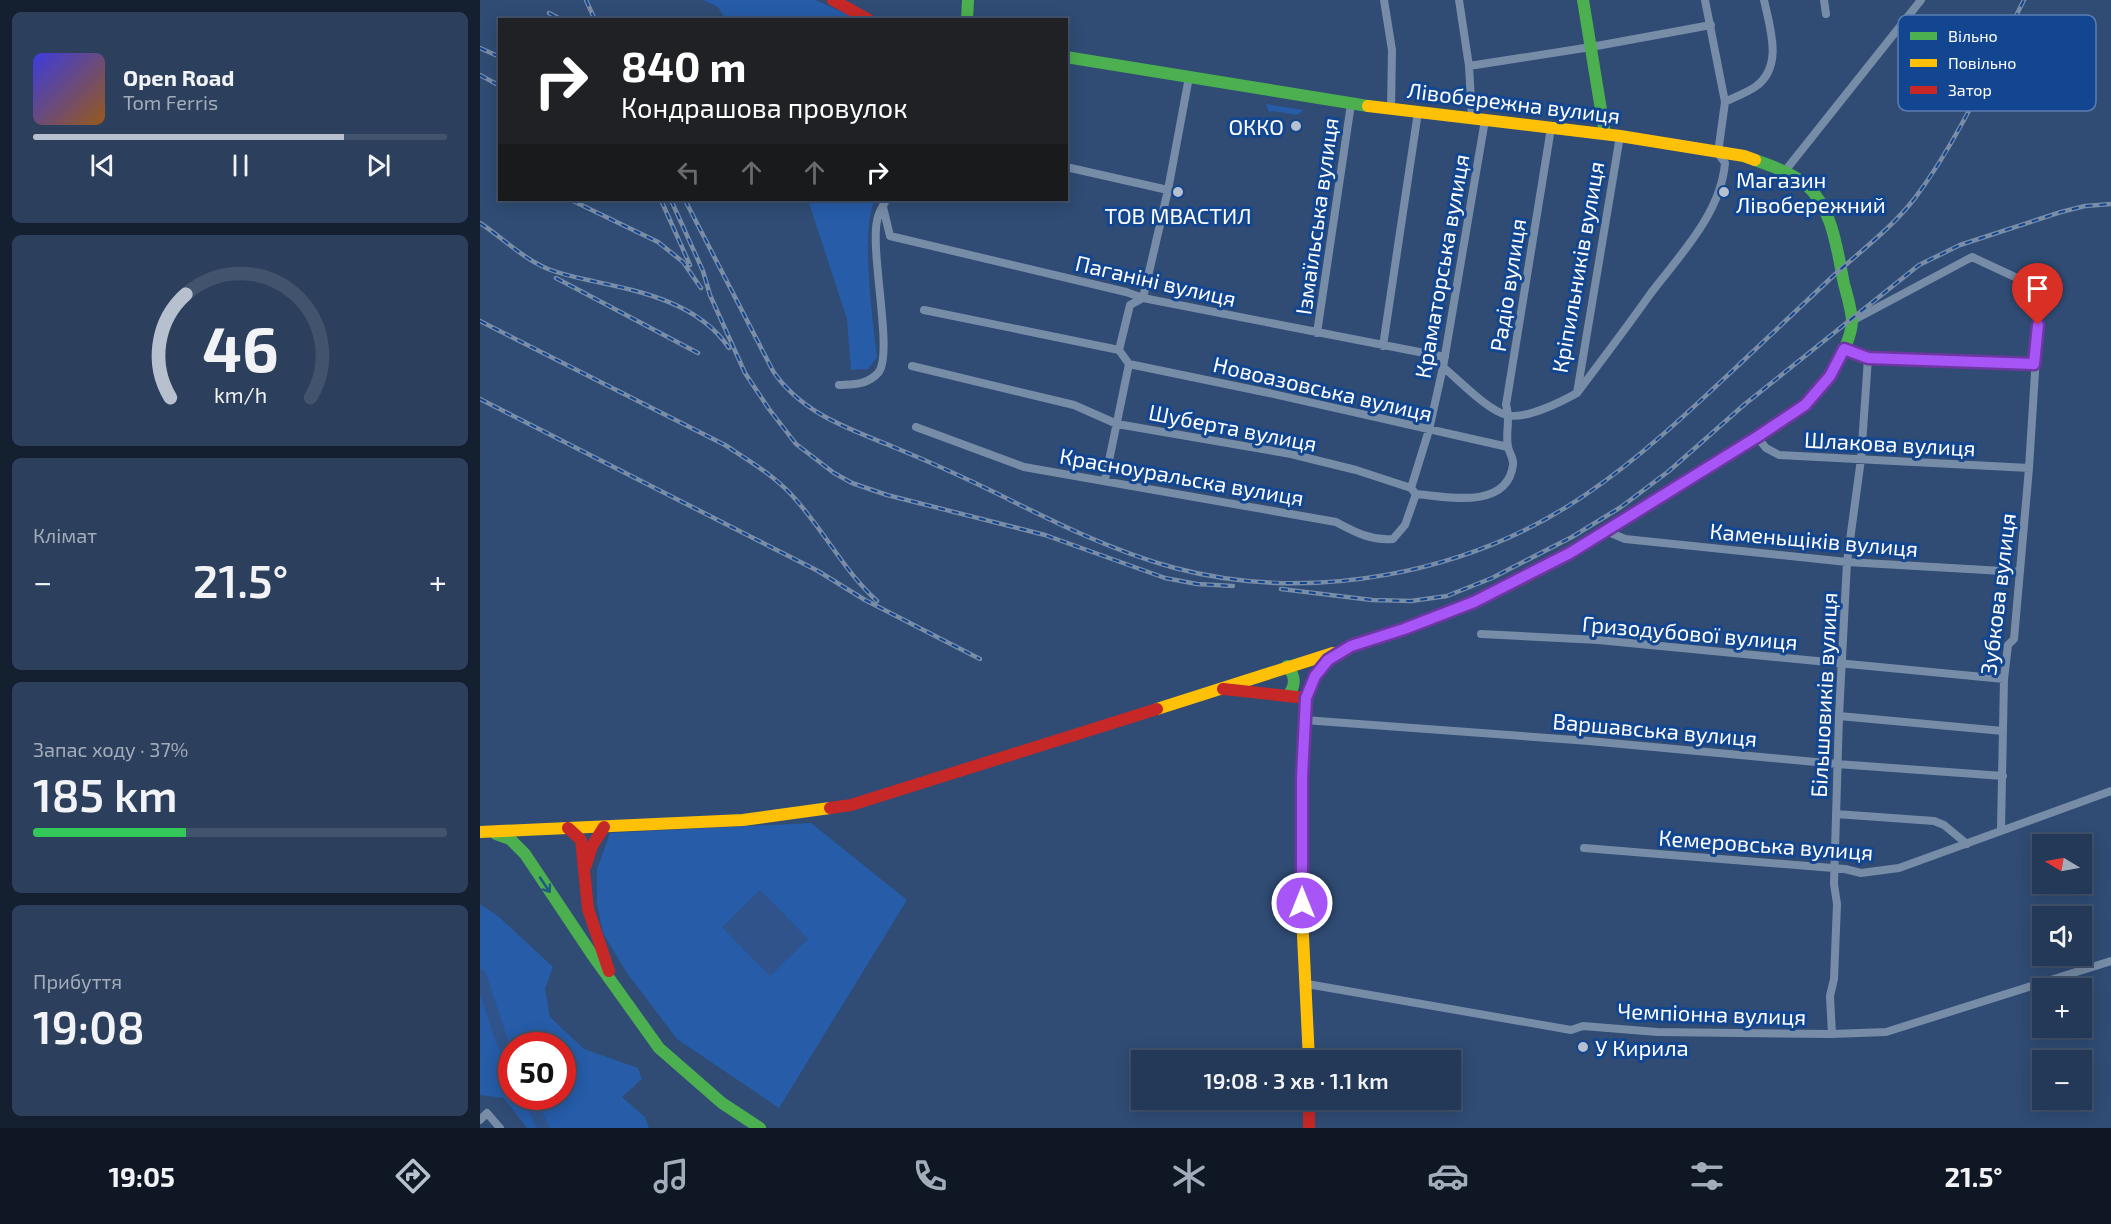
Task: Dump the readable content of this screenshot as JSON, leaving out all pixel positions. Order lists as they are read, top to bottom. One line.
{"streets":{"main road":["Лівобережна вулиця","Кріпильників вулиця"],"street":["Ізмаїльська вулиця","Краматорська вулиця","Паганіні вулиця","Радіо вулиця","Новоазовська вулиця","Шуберта вулиця","Шлакова вулиця","Красноуральска вулиця","Каменьщіків вулиця","Зубкова вулиця","Гризодубової вулиця","Більшовиків вулиця","Варшавська вулиця","Кемеровська вулиця","Чемпіонна вулиця"]},"crossings":[["Лівобережна вулиця","Ізмаїльська вулиця"],["Лівобережна вулиця","Краматорська вулиця"],["Лівобережна вулиця","Кріпильників вулиця"],["Лівобережна вулиця","Радіо вулиця"],["Лівобережна вулиця","Зубкова вулиця"],["Ізмаїльська вулиця","Паганіні вулиця"],["Краматорська вулиця","Паганіні вулиця"],["Краматорська вулиця","Новоазовська вулиця"],["Краматорська вулиця","Шуберта вулиця"],["Краматорська вулиця","Красноуральска вулиця"],["Кріпильників вулиця","Радіо вулиця"],["Радіо вулиця","Новоазовська вулиця"],["Радіо вулиця","Шуберта вулиця"],["Новоазовська вулиця","Шуберта вулиця"],["Шуберта вулиця","Красноуральска вулиця"],["Шлакова вулиця","Зубкова вулиця"],["Шлакова вулиця","Більшовиків вулиця"],["Каменьщіків вулиця","Зубкова вулиця"],["Каменьщіків вулиця","Більшовиків вулиця"],["Зубкова вулиця","Гризодубової вулиця"],["Зубкова вулиця","Варшавська вулиця"],["Зубкова вулиця","Кемеровська вулиця"],["Гризодубової вулиця","Більшовиків вулиця"],["Більшовиків вулиця","Варшавська вулиця"],["Більшовиків вулиця","Кемеровська вулиця"],["Більшовиків вулиця","Чемпіонна вулиця"]],"places":["ОККО","ТОВ МВАСТИЛ","Магазин Лівобережний","У Кирила"],"legend":["Вільно","Повільно","Затор"],"north":"left","page":{"turn":["840 m","Кондрашова провулок"],"song":["Open Road","Tom Ferris"],"tile":["Клімат",["Запас ходу · 37%","185 km"],["Прибуття","19:08"]],"heat":["−","21.5°","+"],"map_buttons":["+","−"],"limit":"50","trip":"19:08 · 3 хв · 1.1 km","tabs":["19:05","21.5°"],"gauge":["46","km/h"]}}
